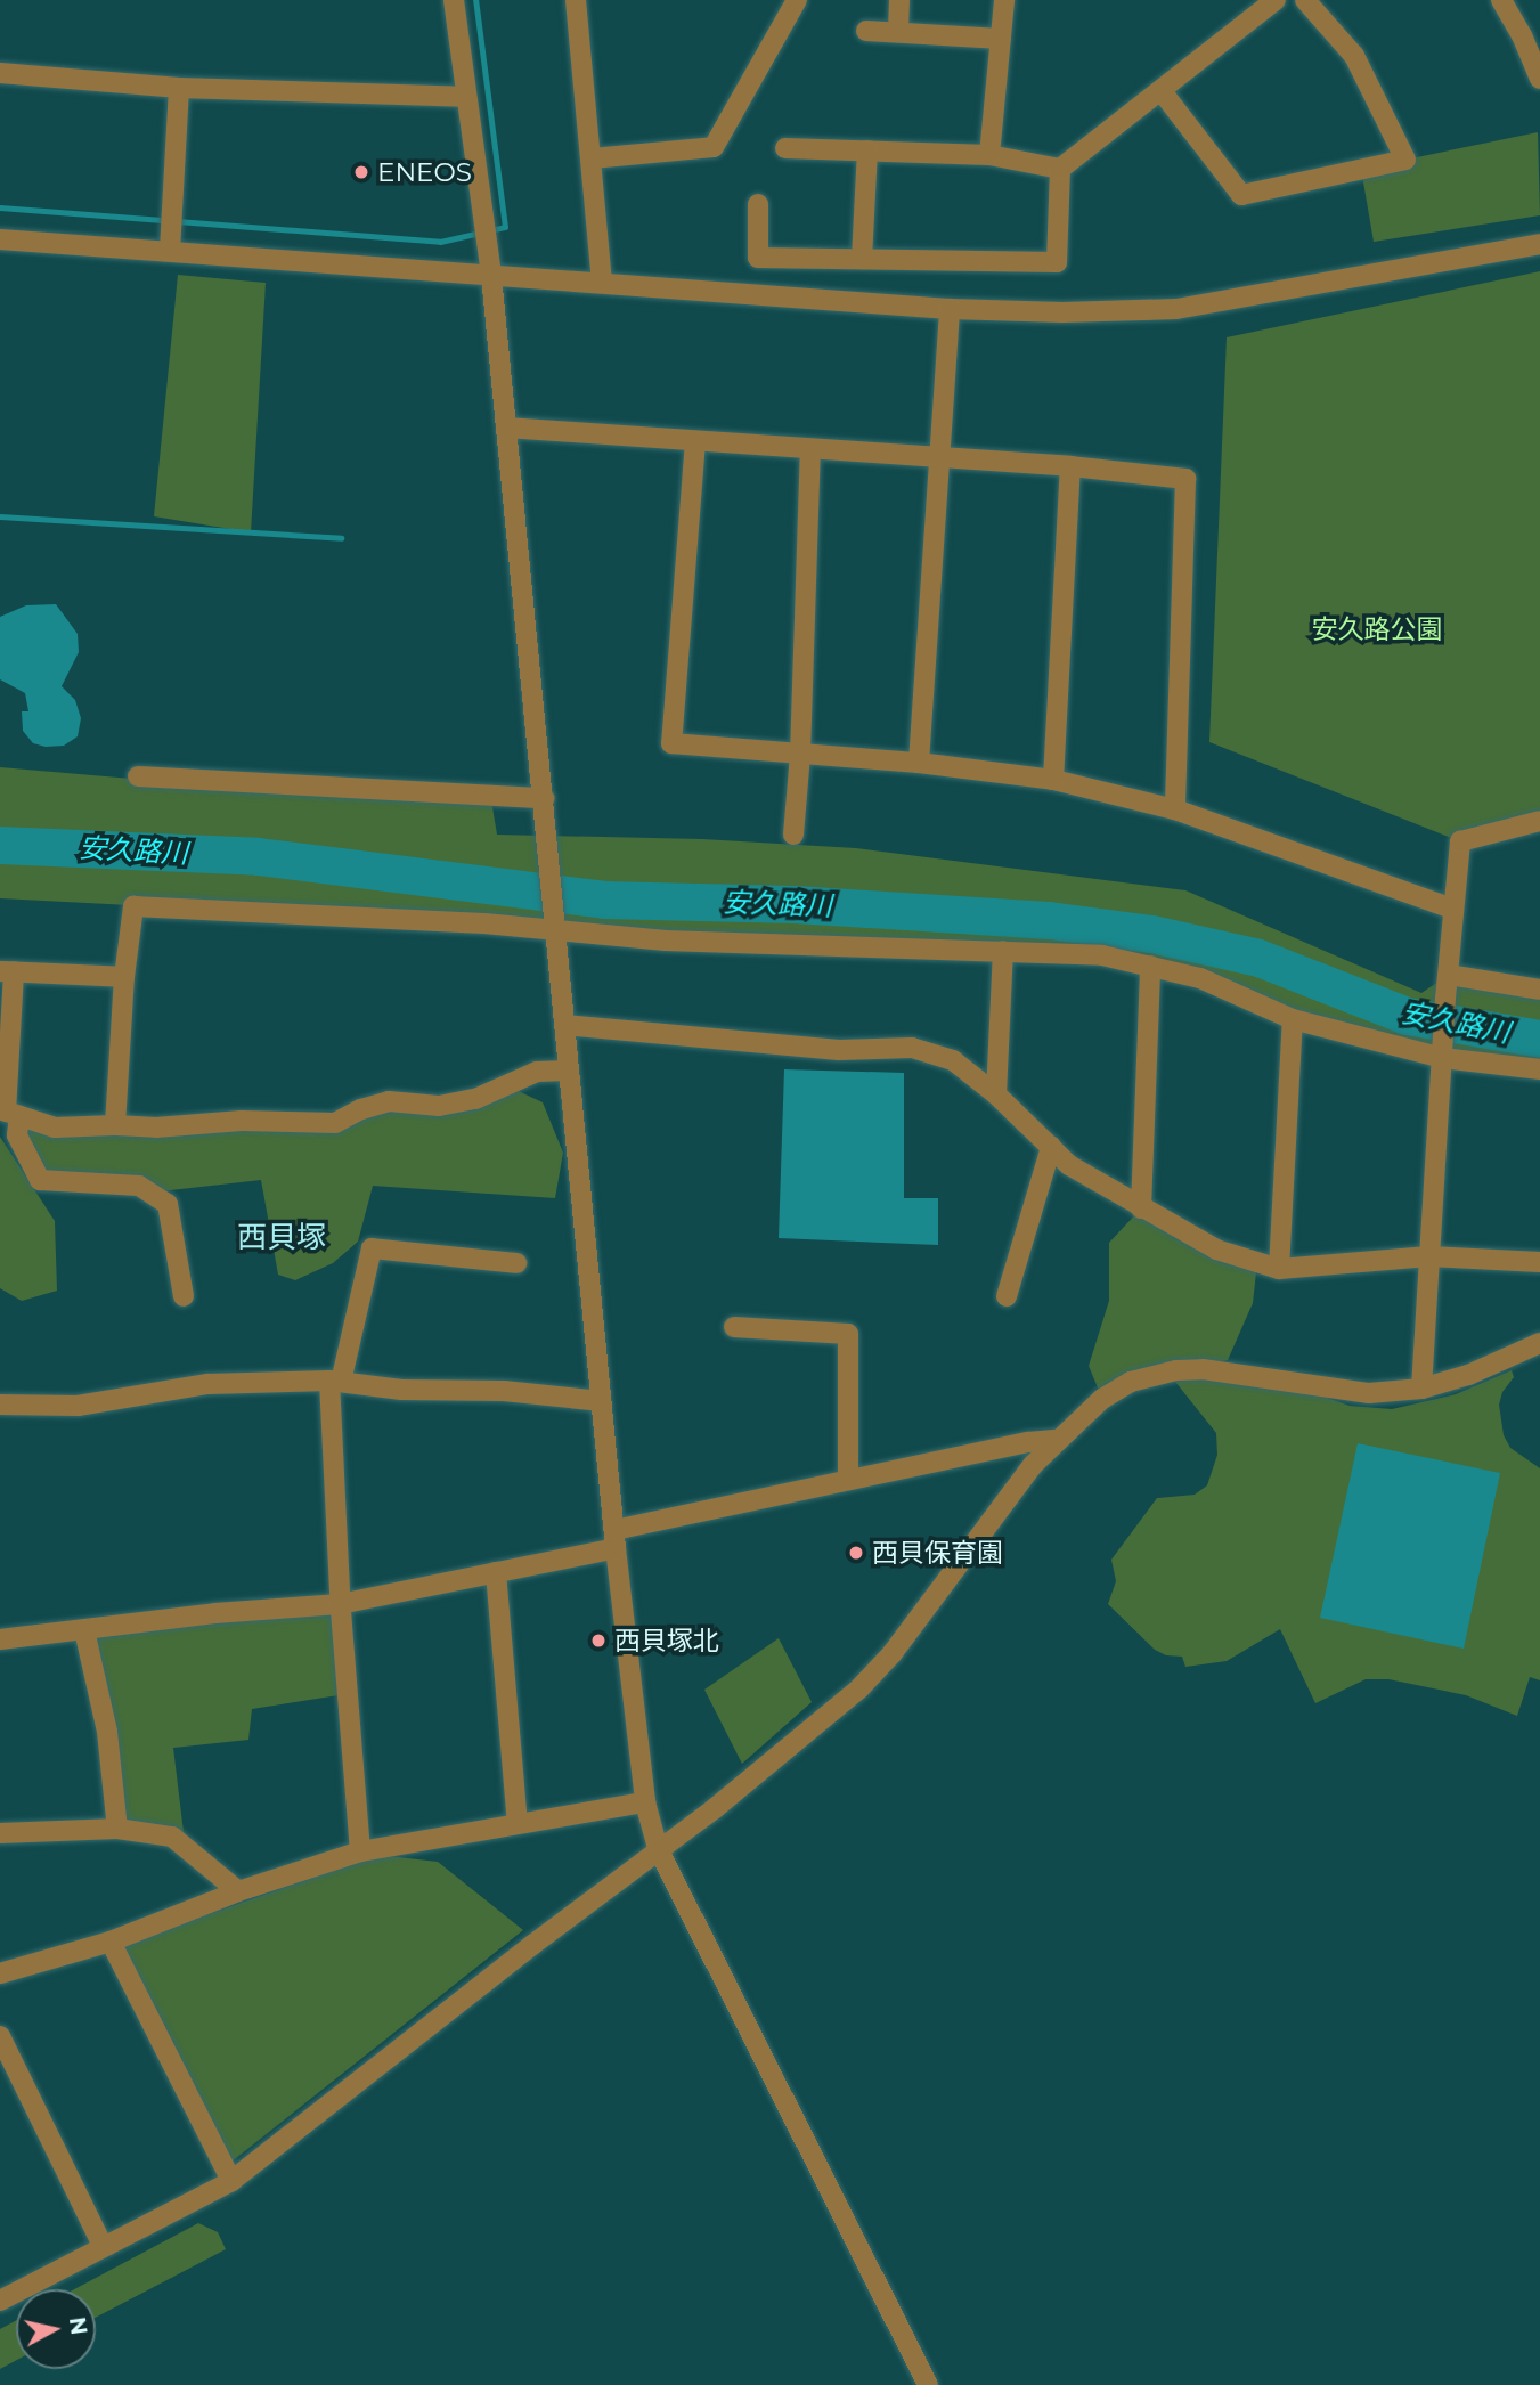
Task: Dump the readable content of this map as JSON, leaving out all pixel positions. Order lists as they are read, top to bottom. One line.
{"districts":["西貝塚"],"water":["安久路川"],"parks":["安久路公園"],"places":["ENEOS","西貝保育園","西貝塚北"],"north":"right"}
